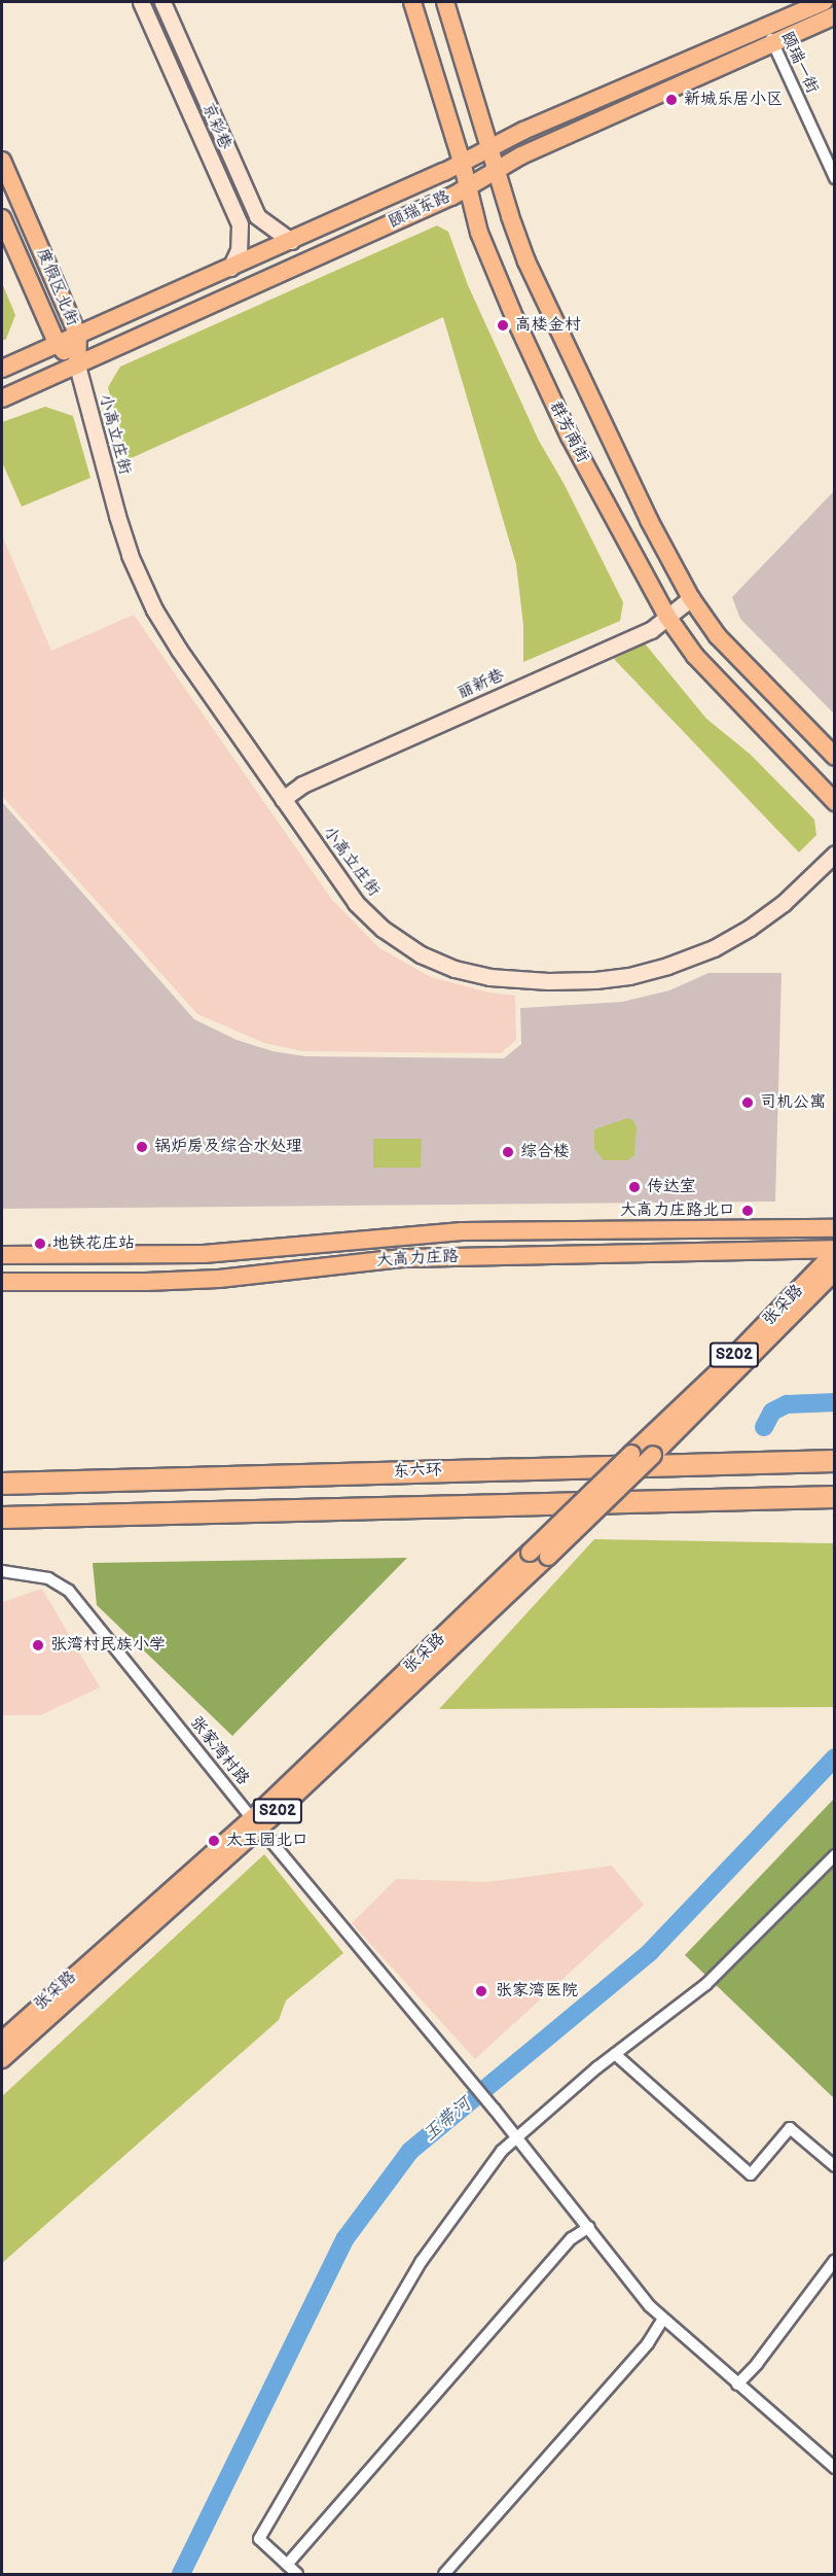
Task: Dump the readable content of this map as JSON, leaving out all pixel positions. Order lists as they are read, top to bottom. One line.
{"streets":{"highway":["东六环"],"main road":["颐瑞东路","度假区北街","群芳南街","大高力庄路","张采路","S202"],"street":["颐瑞一街","京彩巷","小高立庄街","丽新巷","张家湾村路"]},"crossings":[["颐瑞一街","颐瑞东路"],["京彩巷","颐瑞东路"],["颐瑞东路","度假区北街"],["颐瑞东路","群芳南街"],["颐瑞东路","小高立庄街"],["度假区北街","小高立庄街"],["群芳南街","丽新巷"],["小高立庄街","丽新巷"],["大高力庄路","张采路"],["张采路","张家湾村路"]],"water":["玉带河"],"places":["新城乐居小区","高楼金村","司机公寓","锅炉房及综合水处理","综合楼","传达室","大高力庄路北口","地铁花庄站","张湾村民族小学","太玉园北口","张家湾医院"]}
